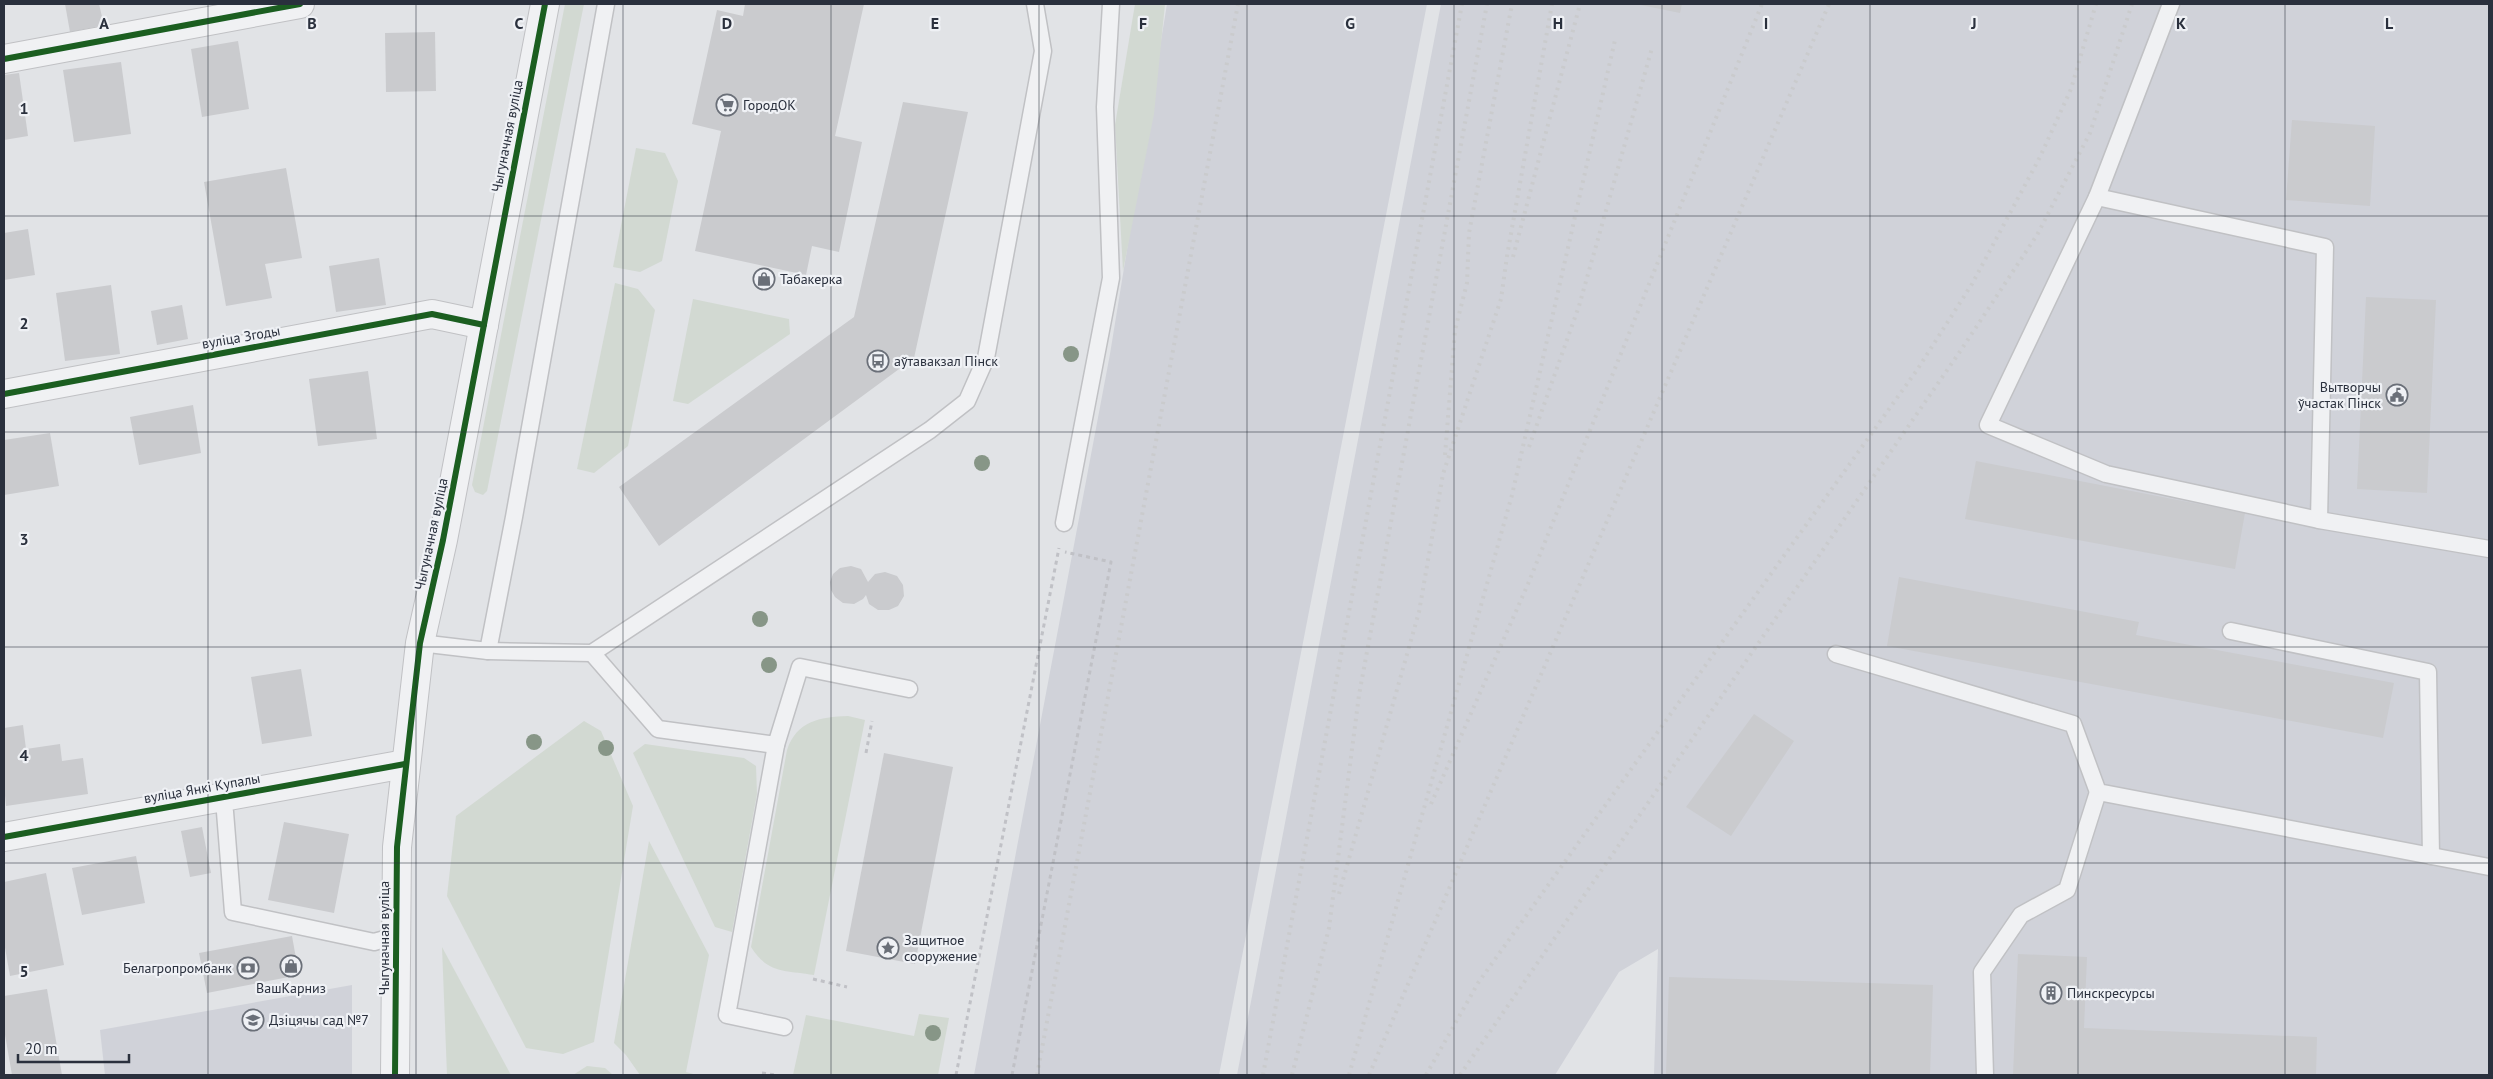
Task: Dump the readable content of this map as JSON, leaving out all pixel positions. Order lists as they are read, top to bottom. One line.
{"streets":{"street":["Чыгуначная вуліца","вуліца Згоды","вуліца Янкі Купалы"]},"crossings":[["Чыгуначная вуліца","вуліца Згоды"],["Чыгуначная вуліца","вуліца Янкі Купалы"]],"places":{"supermarket":["ГородОК"],"shop":["Табакерка","ВашКарниз"],"bus stop":["аўтавакзал Пінск"],"public building":["Вытворчы ўчастак Пінск"],"place":["Защитное сооружение"],"bank":["Белагропромбанк"],"building":["Пинскресурсы"],"school or university":["Дзіцячы сад №7"]},"scale_bar":"20 m","grid":{"columns":["A","B","C","D","E","F","G","H","I","J","K","L"],"rows":["1","2","3","4","5"]}}
